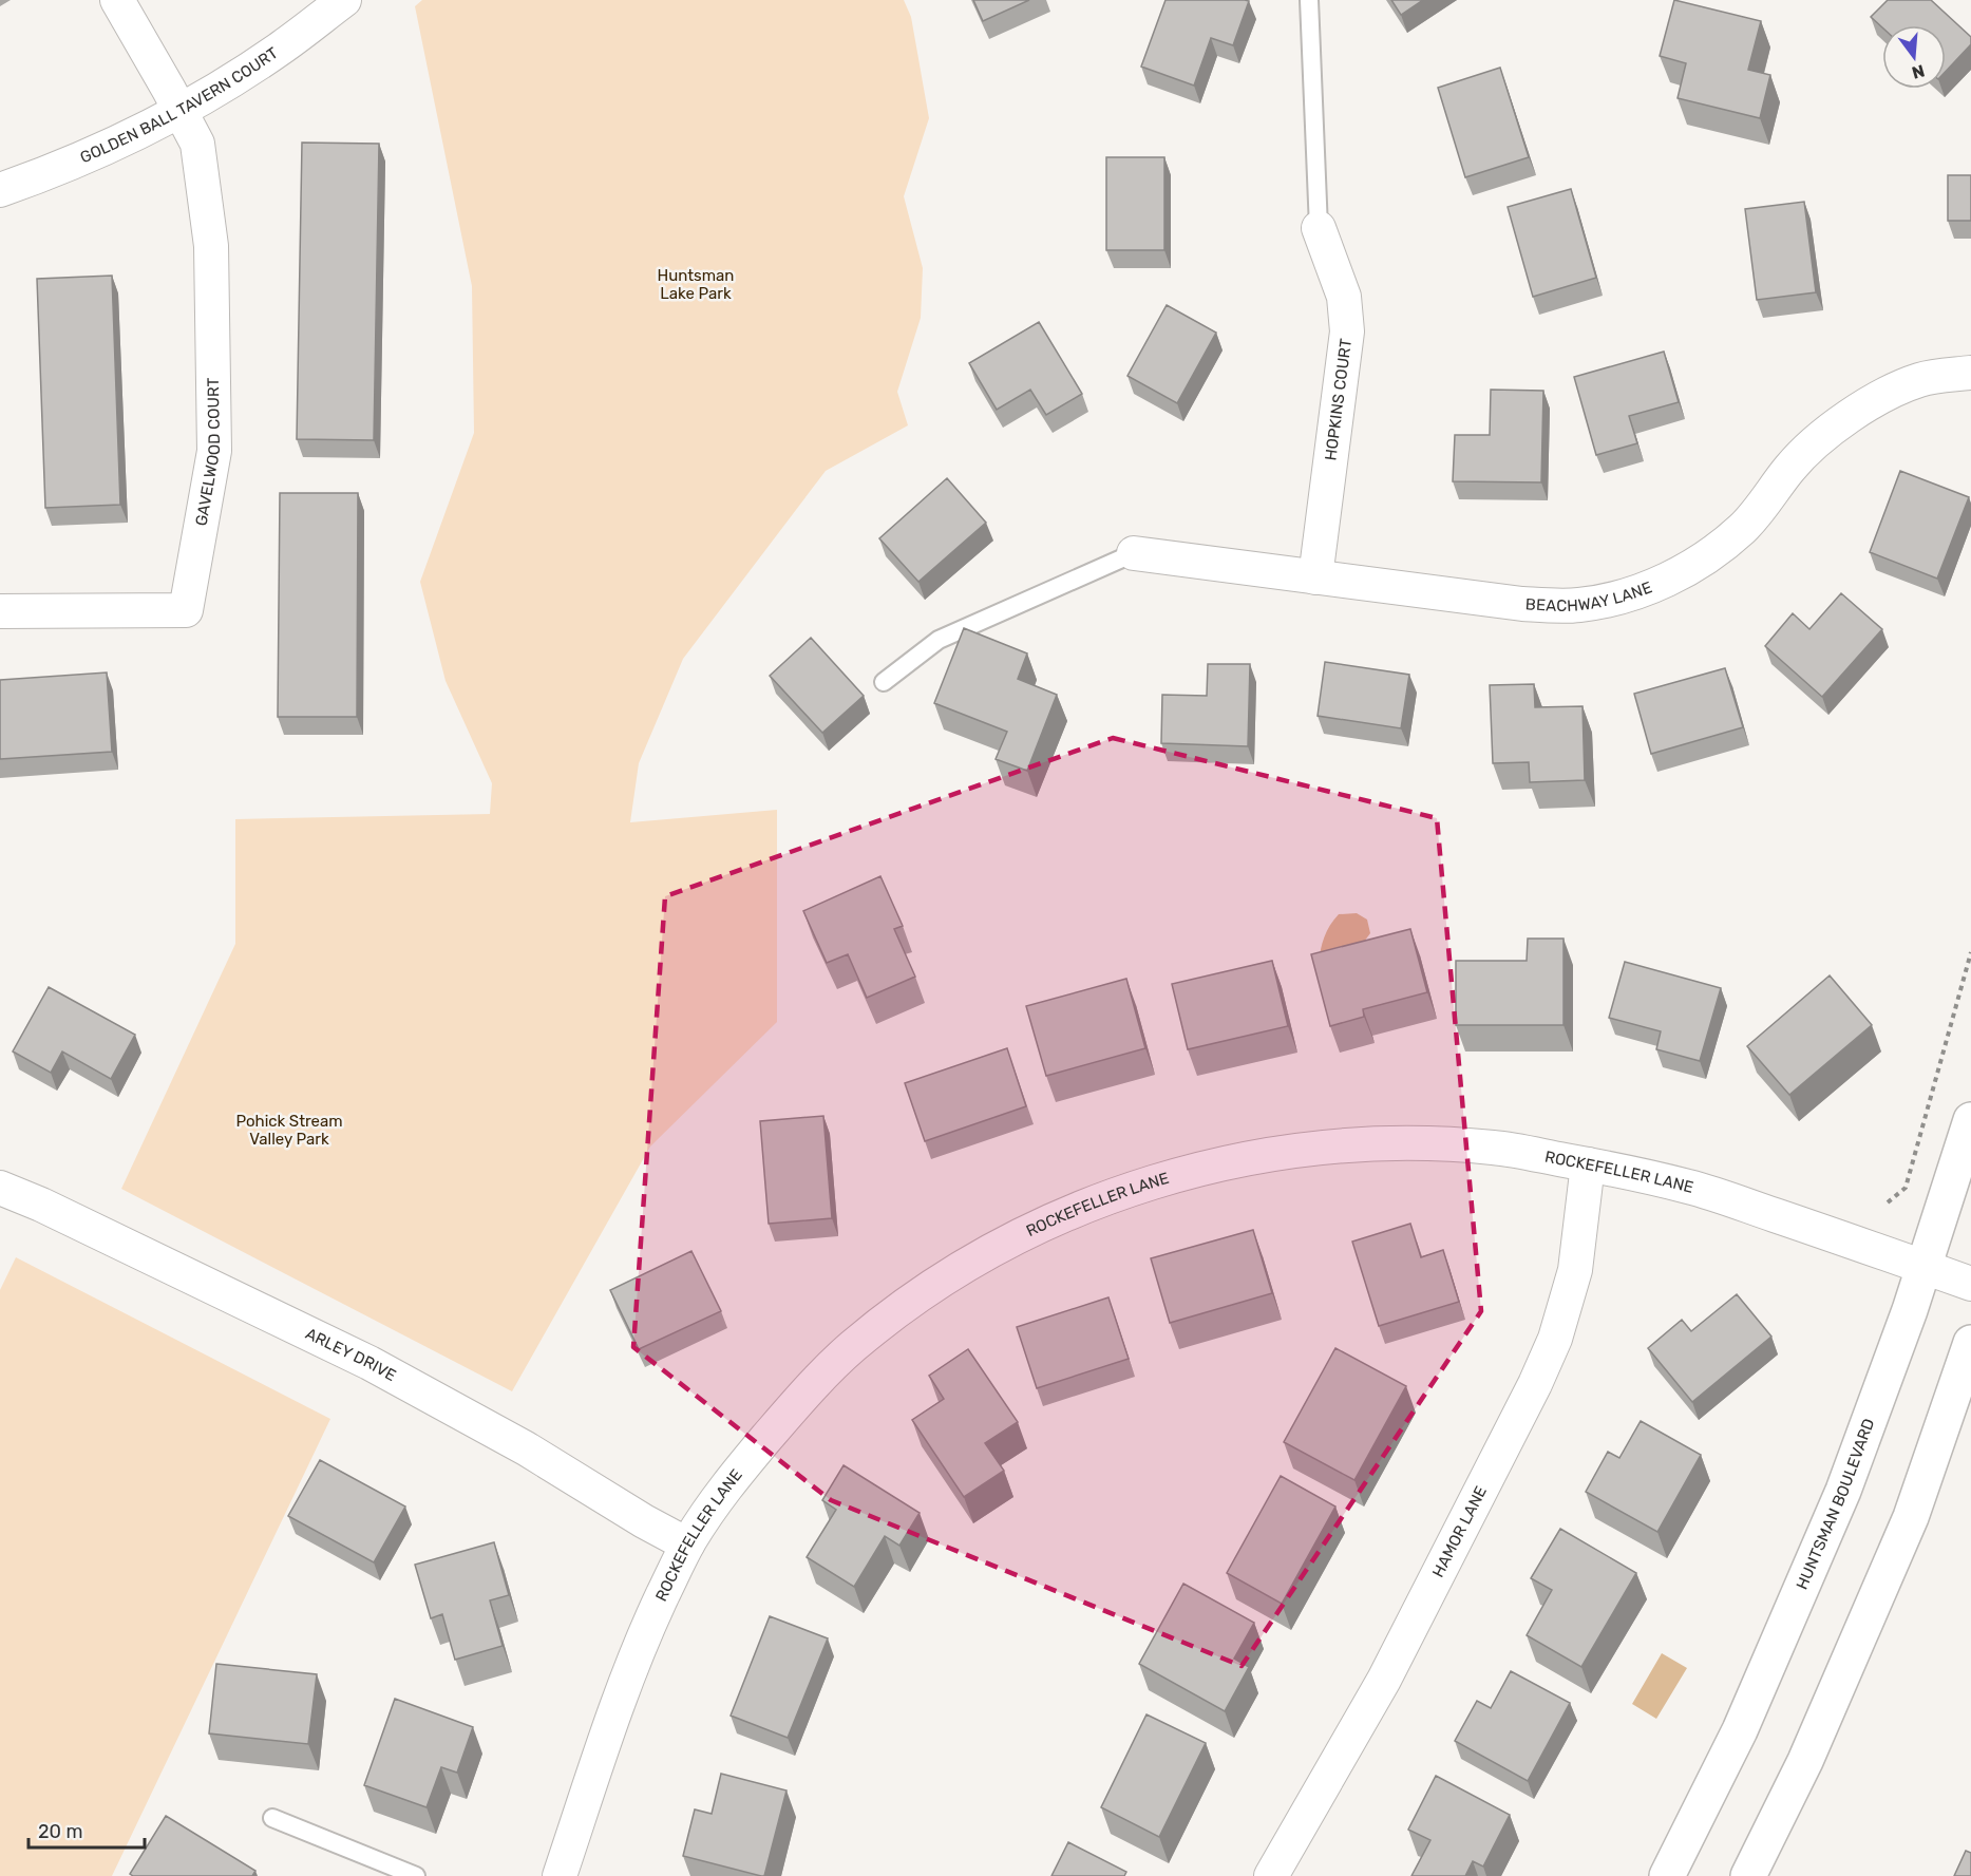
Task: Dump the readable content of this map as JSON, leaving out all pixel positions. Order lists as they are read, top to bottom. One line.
{"streets":{"street":["GOLDEN BALL TAVERN COURT","HOPKINS COURT","GAVELWOOD COURT","BEACHWAY LANE","ROCKEFELLER LANE","ARLEY DRIVE","HUNTSMAN BOULEVARD","HAMOR LANE"]},"crossings":[["GOLDEN BALL TAVERN COURT","GAVELWOOD COURT"],["HOPKINS COURT","BEACHWAY LANE"],["ROCKEFELLER LANE","ARLEY DRIVE"],["ROCKEFELLER LANE","HUNTSMAN BOULEVARD"],["ROCKEFELLER LANE","HAMOR LANE"]],"parks":["Huntsman Lake Park","Pohick Stream Valley Park"],"scale_bar":"20 m","north":"bottom"}
